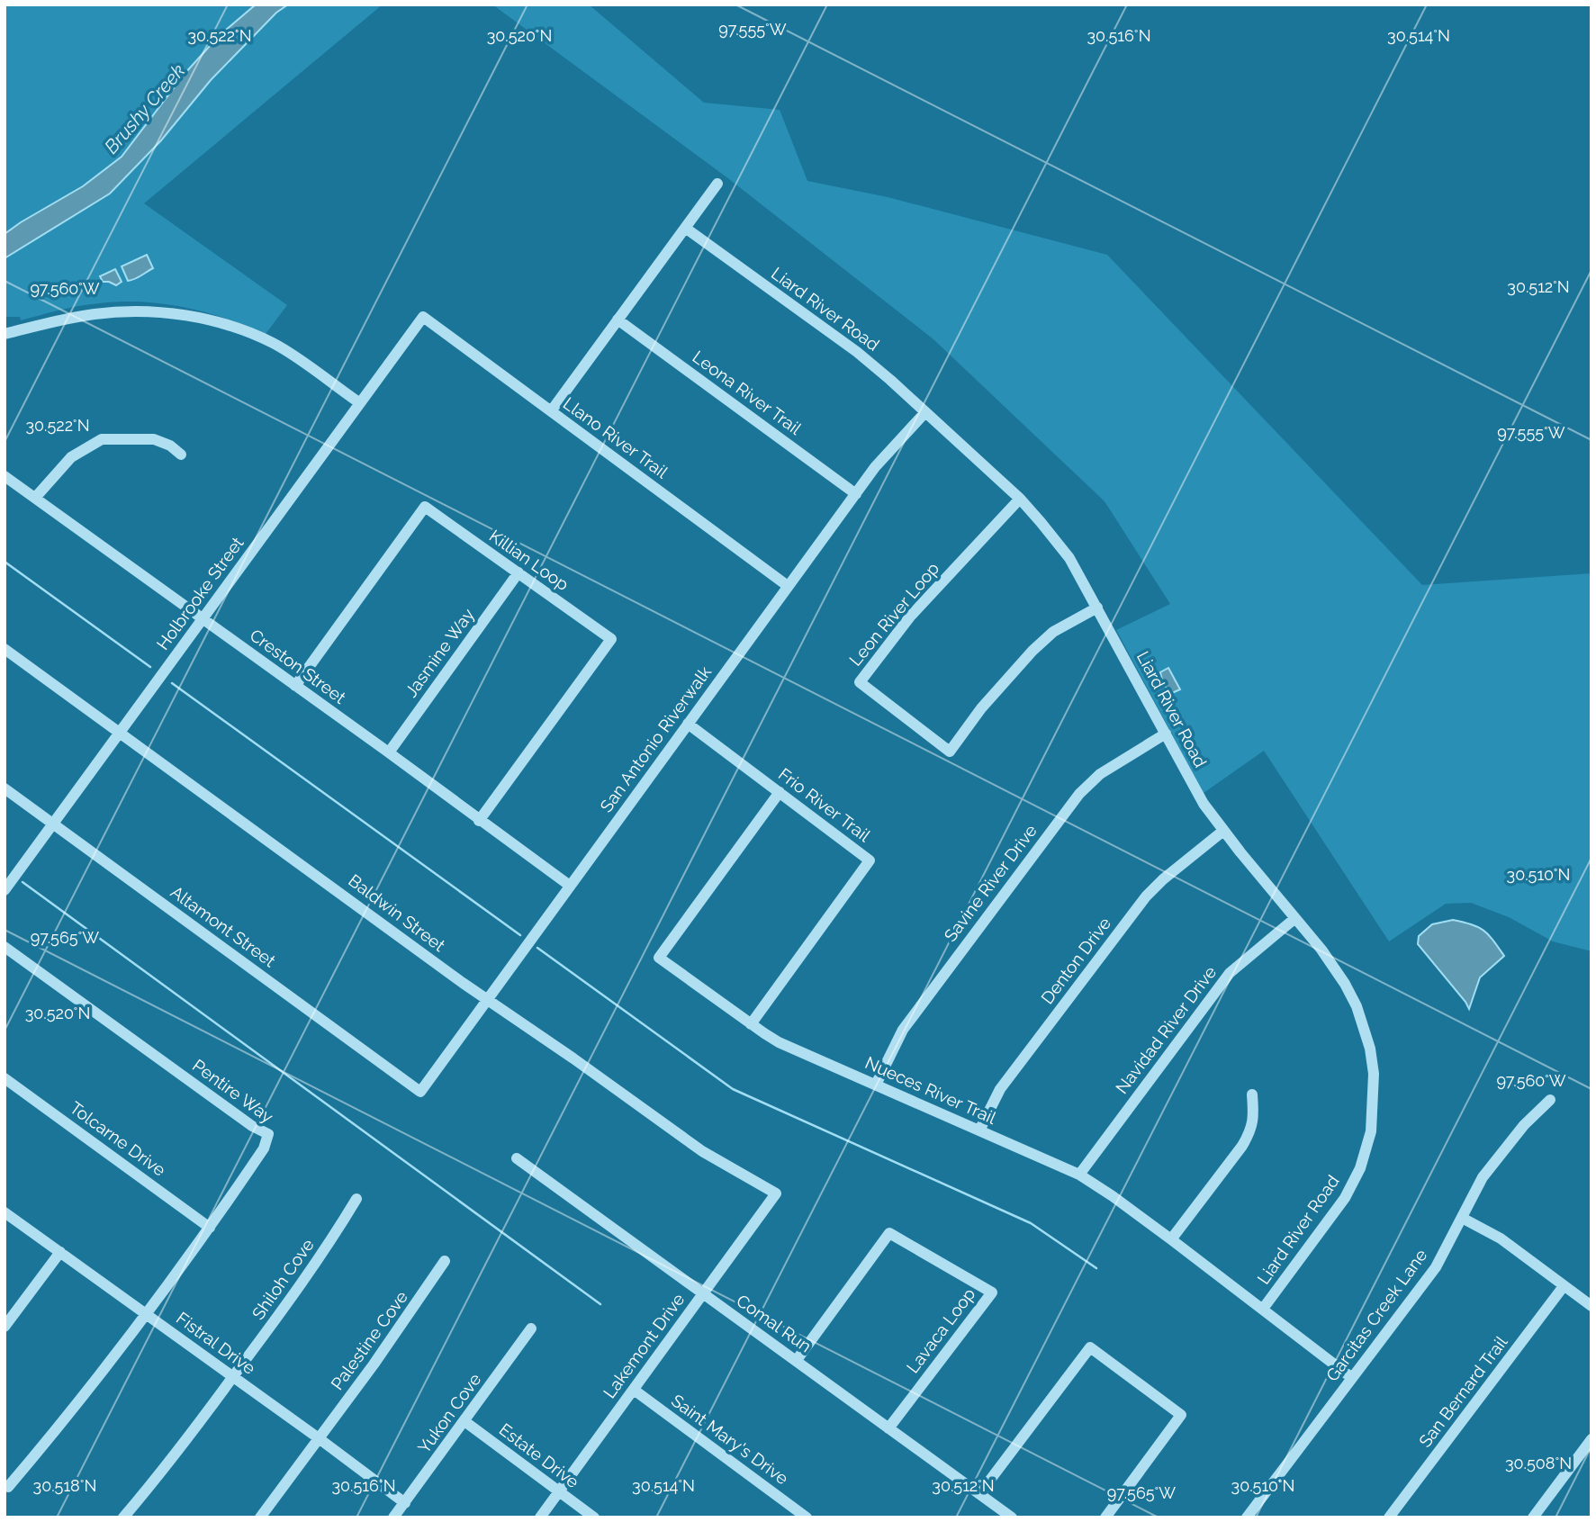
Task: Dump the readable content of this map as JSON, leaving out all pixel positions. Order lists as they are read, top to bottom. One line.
{"streets":{"street":["Liard River Road","Leona River Trail","Llano River Trail","Killian Loop","Holbrooke Street","Leon River Loop","Jasmine Way","Creston Street","San Antonio Riverwalk","Frio River Trail","Savine River Drive","Baldwin Street","Altamont Street","Denton Drive","Navidad River Drive","Nueces River Trail","Pentire Way","Tolcarne Drive","Shiloh Cove","Garcitas Creek Lane","Comal Run","Lavaca Loop","Palestine Cove","Fistral Drive","Lakemont Drive","San Bernard Trail","Yukon Cove","Saint Mary's Drive","Estate Drive"]},"crossings":[["Liard River Road","Leon River Loop"],["Liard River Road","San Antonio Riverwalk"],["Liard River Road","Savine River Drive"],["Liard River Road","Denton Drive"],["Liard River Road","Navidad River Drive"],["Liard River Road","Nueces River Trail"],["Leona River Trail","San Antonio Riverwalk"],["Llano River Trail","Holbrooke Street"],["Llano River Trail","San Antonio Riverwalk"],["Killian Loop","Jasmine Way"],["Killian Loop","Creston Street"],["Holbrooke Street","Creston Street"],["Holbrooke Street","Baldwin Street"],["Holbrooke Street","Altamont Street"],["Jasmine Way","Creston Street"],["Creston Street","San Antonio Riverwalk"],["San Antonio Riverwalk","Frio River Trail"],["San Antonio Riverwalk","Baldwin Street"],["San Antonio Riverwalk","Altamont Street"],["Frio River Trail","Nueces River Trail"],["Savine River Drive","Nueces River Trail"],["Baldwin Street","Lakemont Drive"],["Denton Drive","Nueces River Trail"],["Navidad River Drive","Nueces River Trail"],["Nueces River Trail","Garcitas Creek Lane"],["Pentire Way","Tolcarne Drive"],["Pentire Way","Fistral Drive"],["Shiloh Cove","Fistral Drive"],["Comal Run","Lavaca Loop"],["Comal Run","Lakemont Drive"],["Palestine Cove","Fistral Drive"],["Fistral Drive","Yukon Cove"],["Lakemont Drive","Saint Mary's Drive"],["Lakemont Drive","Estate Drive"],["Yukon Cove","Estate Drive"]],"water":["Brushy Creek"],"coordinates":["97.555°W","30.522°N","30.520°N","30.516°N","30.514°N","30.512°N","97.560°W","30.510°N","97.565°W","30.508°N","30.518°N"]}
